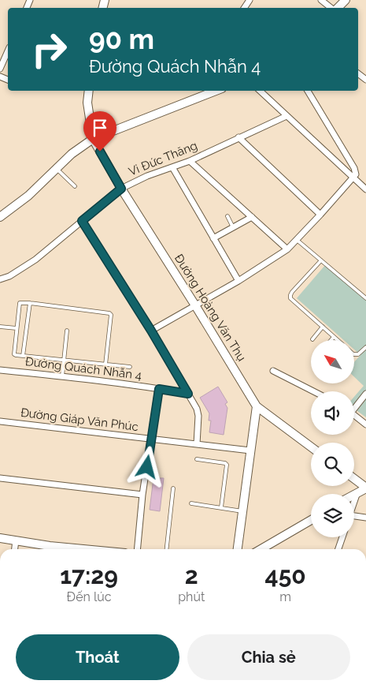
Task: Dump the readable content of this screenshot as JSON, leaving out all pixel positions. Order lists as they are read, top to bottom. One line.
{"streets":{"street":["Vi Đức Thăng","Đường Hoàng Văn Thụ","Đường Quách Nhẫn 4","Đường Giáp Văn Phúc"]},"crossings":[["Vi Đức Thăng","Đường Hoàng Văn Thụ"]],"north":"top left","page":{"turn":["90 m","Đường Quách Nhẫn 4"],"eta":["17:29","Đến lúc","2","phút","450","m"],"buttons":["Thoát","Chia sẻ"]}}
